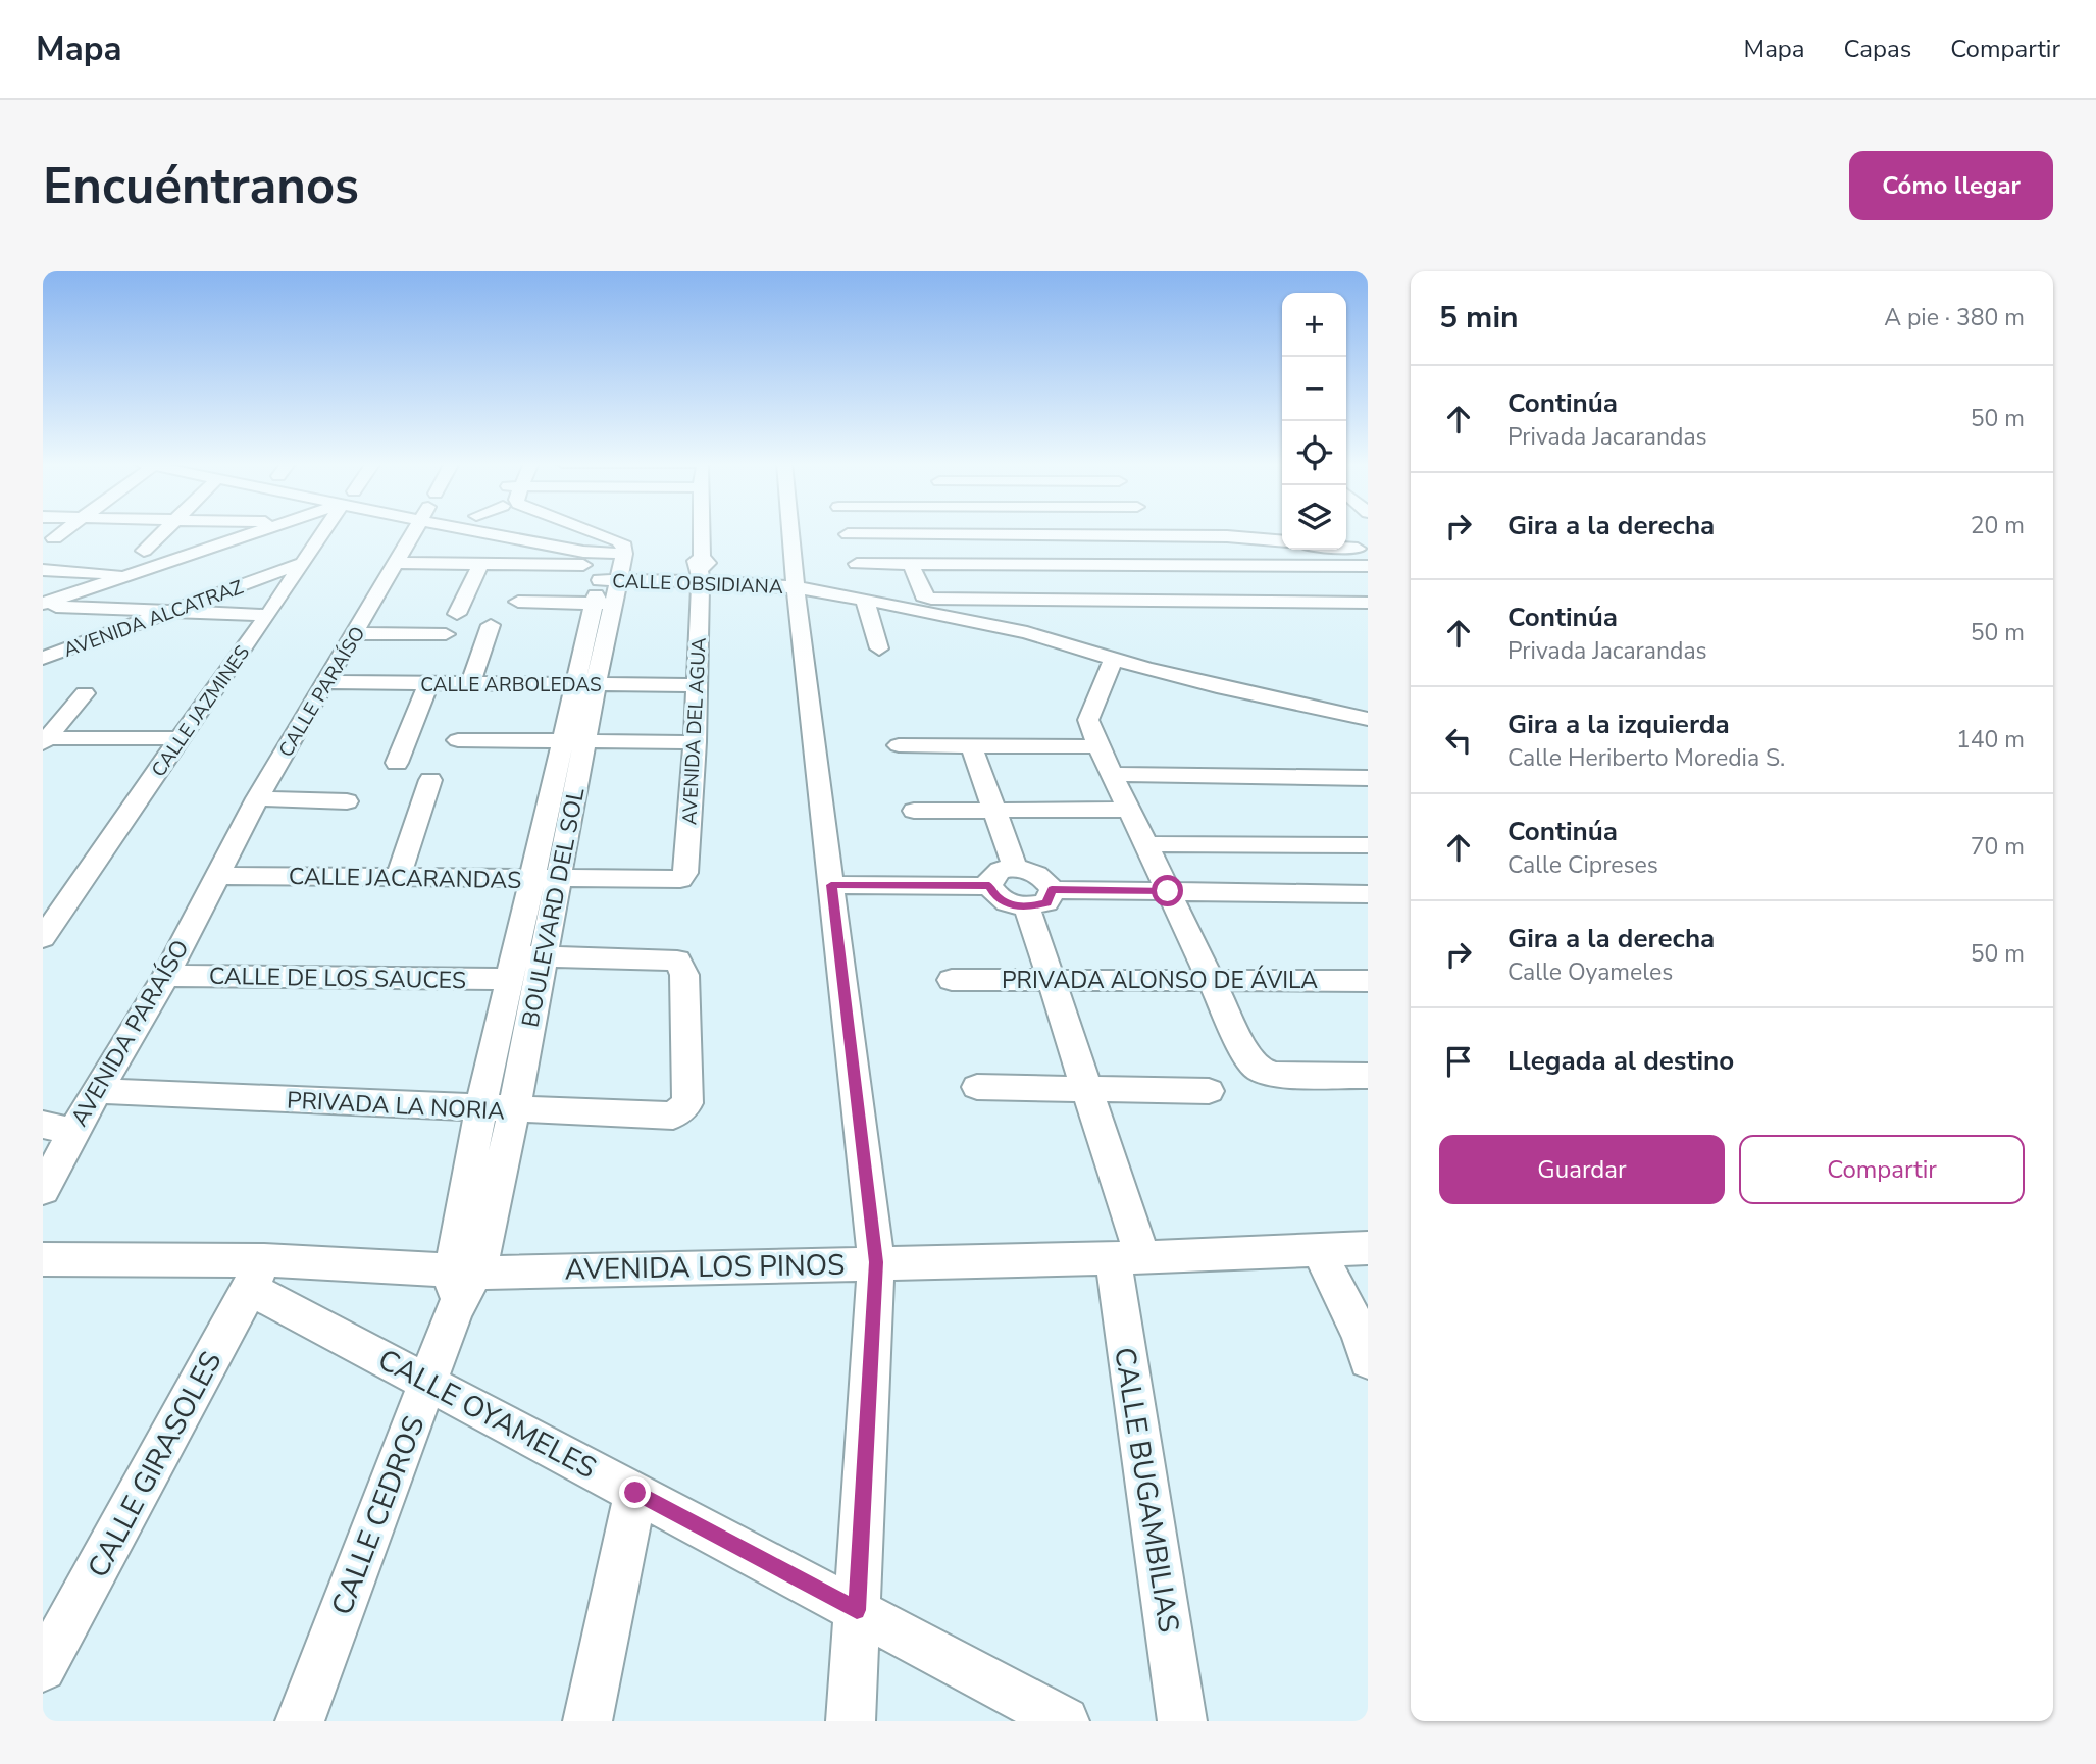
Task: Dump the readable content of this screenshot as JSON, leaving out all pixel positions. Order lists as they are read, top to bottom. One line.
{"streets":{"street":["CALLE OBSIDIANA","AVENIDA ALCATRAZ","CALLE ARBOLEDAS","CALLE PARAÍSO","CALLE JAZMINES","AVENIDA DEL AGUA","CALLE JACARANDAS","BOULEVARD DEL SOL","CALLE DE LOS SAUCES","PRIVADA ALONSO DE ÁVILA","AVENIDA PARAÍSO","PRIVADA LA NORIA","AVENIDA LOS PINOS","CALLE OYAMELES","CALLE GIRASOLES","CALLE BUGAMBILIAS","CALLE CEDROS"]},"crossings":[["CALLE OBSIDIANA","AVENIDA DEL AGUA"],["CALLE OBSIDIANA","BOULEVARD DEL SOL"],["AVENIDA ALCATRAZ","CALLE JAZMINES"],["CALLE ARBOLEDAS","CALLE PARAÍSO"],["CALLE ARBOLEDAS","AVENIDA DEL AGUA"],["CALLE ARBOLEDAS","BOULEVARD DEL SOL"],["CALLE PARAÍSO","CALLE JACARANDAS"],["CALLE PARAÍSO","AVENIDA PARAÍSO"],["AVENIDA DEL AGUA","CALLE JACARANDAS"],["CALLE JACARANDAS","BOULEVARD DEL SOL"],["CALLE JACARANDAS","AVENIDA PARAÍSO"],["BOULEVARD DEL SOL","CALLE DE LOS SAUCES"],["BOULEVARD DEL SOL","PRIVADA LA NORIA"],["BOULEVARD DEL SOL","AVENIDA LOS PINOS"],["BOULEVARD DEL SOL","CALLE CEDROS"],["CALLE DE LOS SAUCES","AVENIDA PARAÍSO"],["CALLE DE LOS SAUCES","PRIVADA LA NORIA"],["PRIVADA ALONSO DE ÁVILA","CALLE BUGAMBILIAS"],["AVENIDA PARAÍSO","PRIVADA LA NORIA"],["AVENIDA LOS PINOS","CALLE OYAMELES"],["AVENIDA LOS PINOS","CALLE GIRASOLES"],["AVENIDA LOS PINOS","CALLE BUGAMBILIAS"],["AVENIDA LOS PINOS","CALLE CEDROS"],["CALLE OYAMELES","CALLE GIRASOLES"],["CALLE OYAMELES","CALLE CEDROS"]],"page":{"header":"Mapa","nav":["Mapa","Capas","Compartir"],"buttons":["Cómo llegar",["Guardar","Compartir"]],"title":"Encuéntranos","heading":["5 min","A pie · 380 m"],"map_buttons":["+","−"],"list":[["Continúa","Privada Jacarandas","50 m"],["Gira a la derecha","20 m"],["Continúa","Privada Jacarandas","50 m"],["Gira a la izquierda","Calle Heriberto Moredia S.","140 m"],["Continúa","Calle Cipreses","70 m"],["Gira a la derecha","Calle Oyameles","50 m"],"Llegada al destino"]}}
